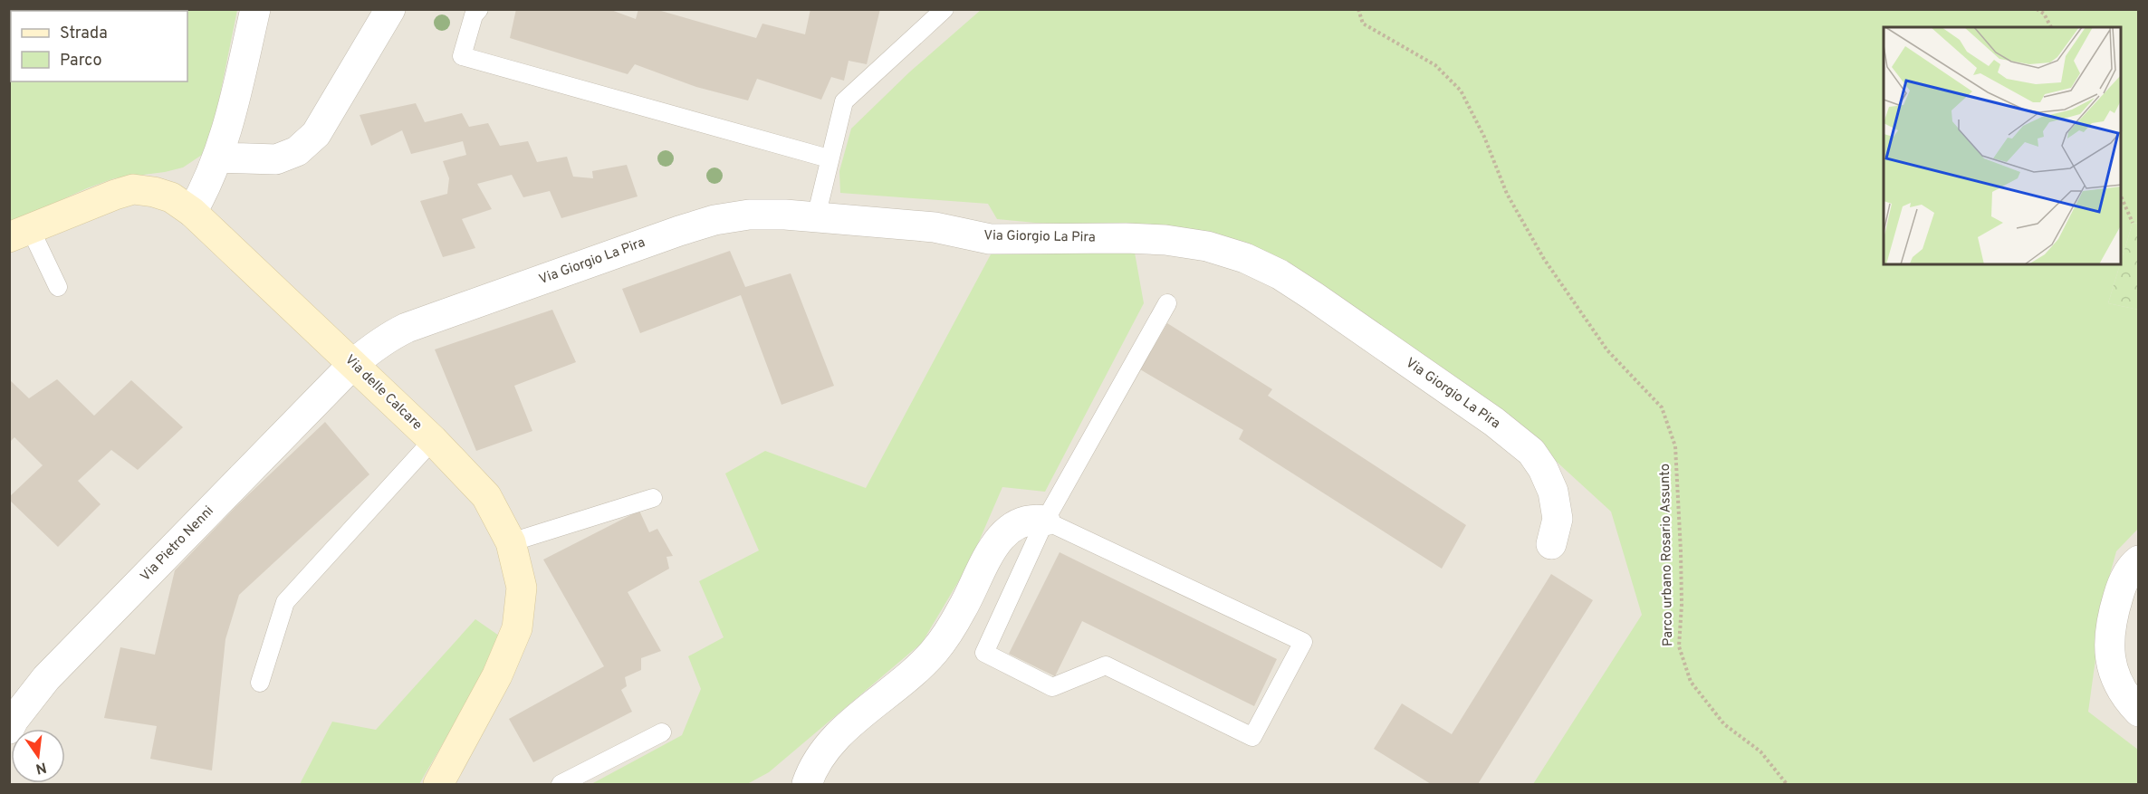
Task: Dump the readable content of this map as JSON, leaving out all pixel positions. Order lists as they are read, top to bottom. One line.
{"streets":{"main road":["Via delle Calcare"],"street":["Via Giorgio La Pira","Via Pietro Nenni"],"path":["Parco urbano Rosario Assunto"]},"crossings":[["Via Giorgio La Pira","Via delle Calcare"],["Via Giorgio La Pira","Via Pietro Nenni"],["Via delle Calcare","Via Pietro Nenni"]],"legend":["Strada","Parco"],"north":"bottom"}
